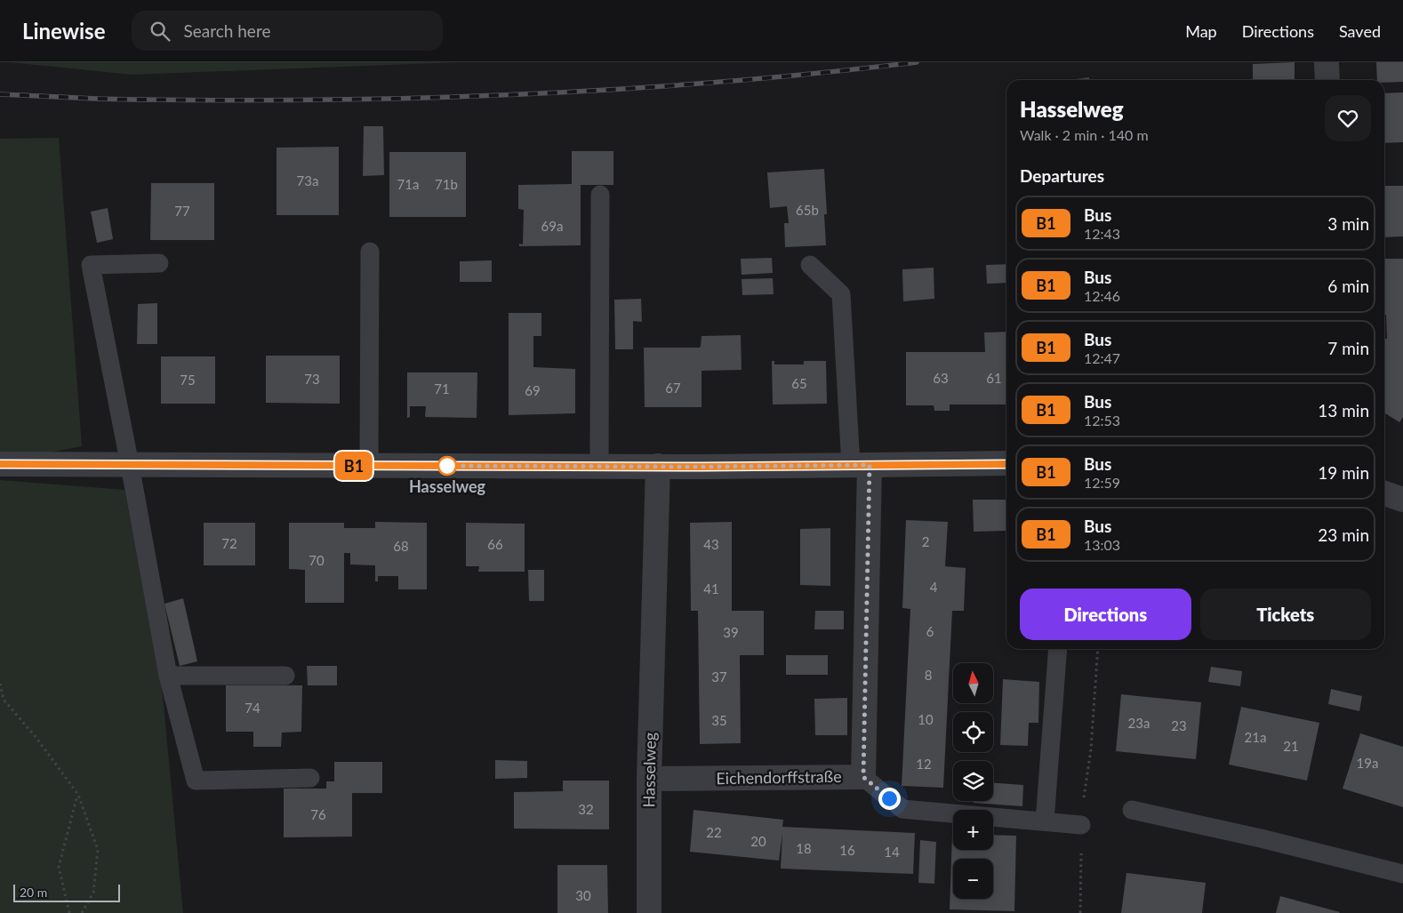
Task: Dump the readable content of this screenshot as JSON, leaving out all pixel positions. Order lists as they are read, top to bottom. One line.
{"streets":{"street":["Hasselweg","Eichendorffstraße"]},"crossings":[["Hasselweg","Eichendorffstraße"]],"places":["Hasselweg"],"lines":["bus line B1"],"house_numbers":["73a","71a","71b","65b","77","69a","63","61","73","75","65","67","71","69","2","72","66","43","68","70","4","41","6","39","8","37","74","10","35","23a","23","21a","21","19a","12","32","76","22","20","18","16","14","30"],"scale_bar":"20 m","north":"top","page":{"header":"Linewise","search":"Search here","nav":["Map","Directions","Saved"],"on_map":"B1","heading":[["Hasselweg","Walk · 2 min · 140 m"],"Departures"],"list":[{"mark":"B1","name":"Bus","note":"12:43","value":"3 min"},{"mark":"B1","name":"Bus","note":"12:46","value":"6 min"},{"mark":"B1","name":"Bus","note":"12:47","value":"7 min"},{"mark":"B1","name":"Bus","note":"12:53","value":"13 min"},{"mark":"B1","name":"Bus","note":"12:59","value":"19 min"},{"mark":"B1","name":"Bus","note":"13:03","value":"23 min"}],"buttons":["Directions","Tickets"],"map_buttons":["+","−"],"scale":"20 m"}}
